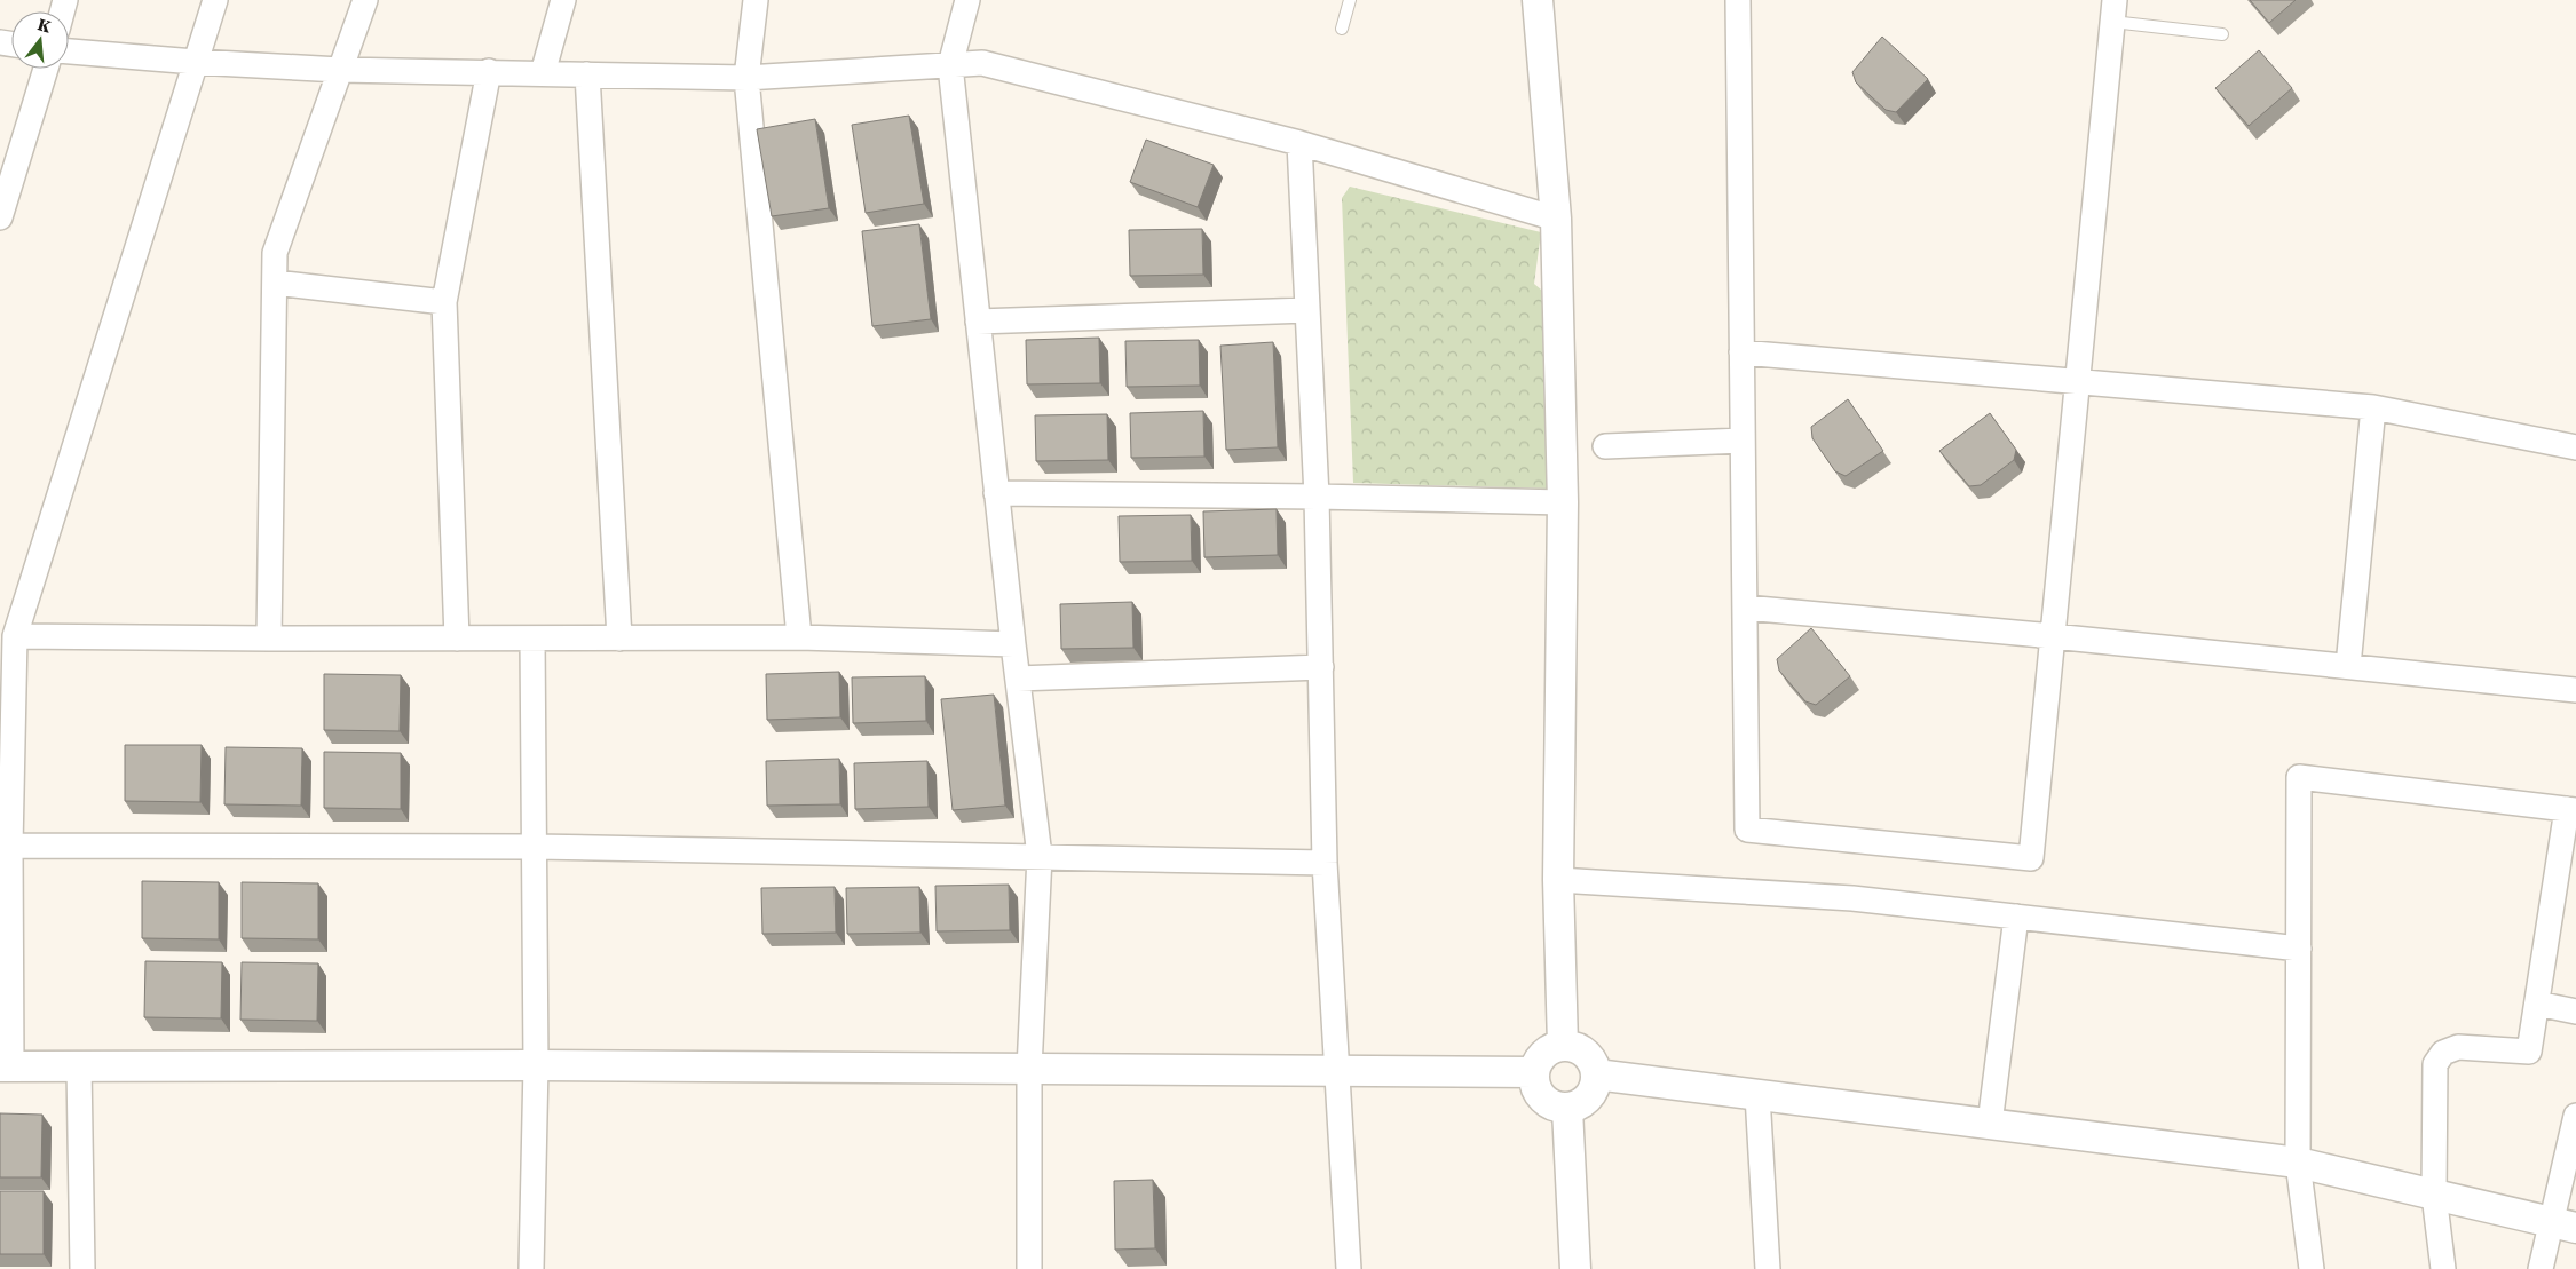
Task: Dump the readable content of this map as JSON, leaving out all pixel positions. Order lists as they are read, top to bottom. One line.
{"north":"top"}
